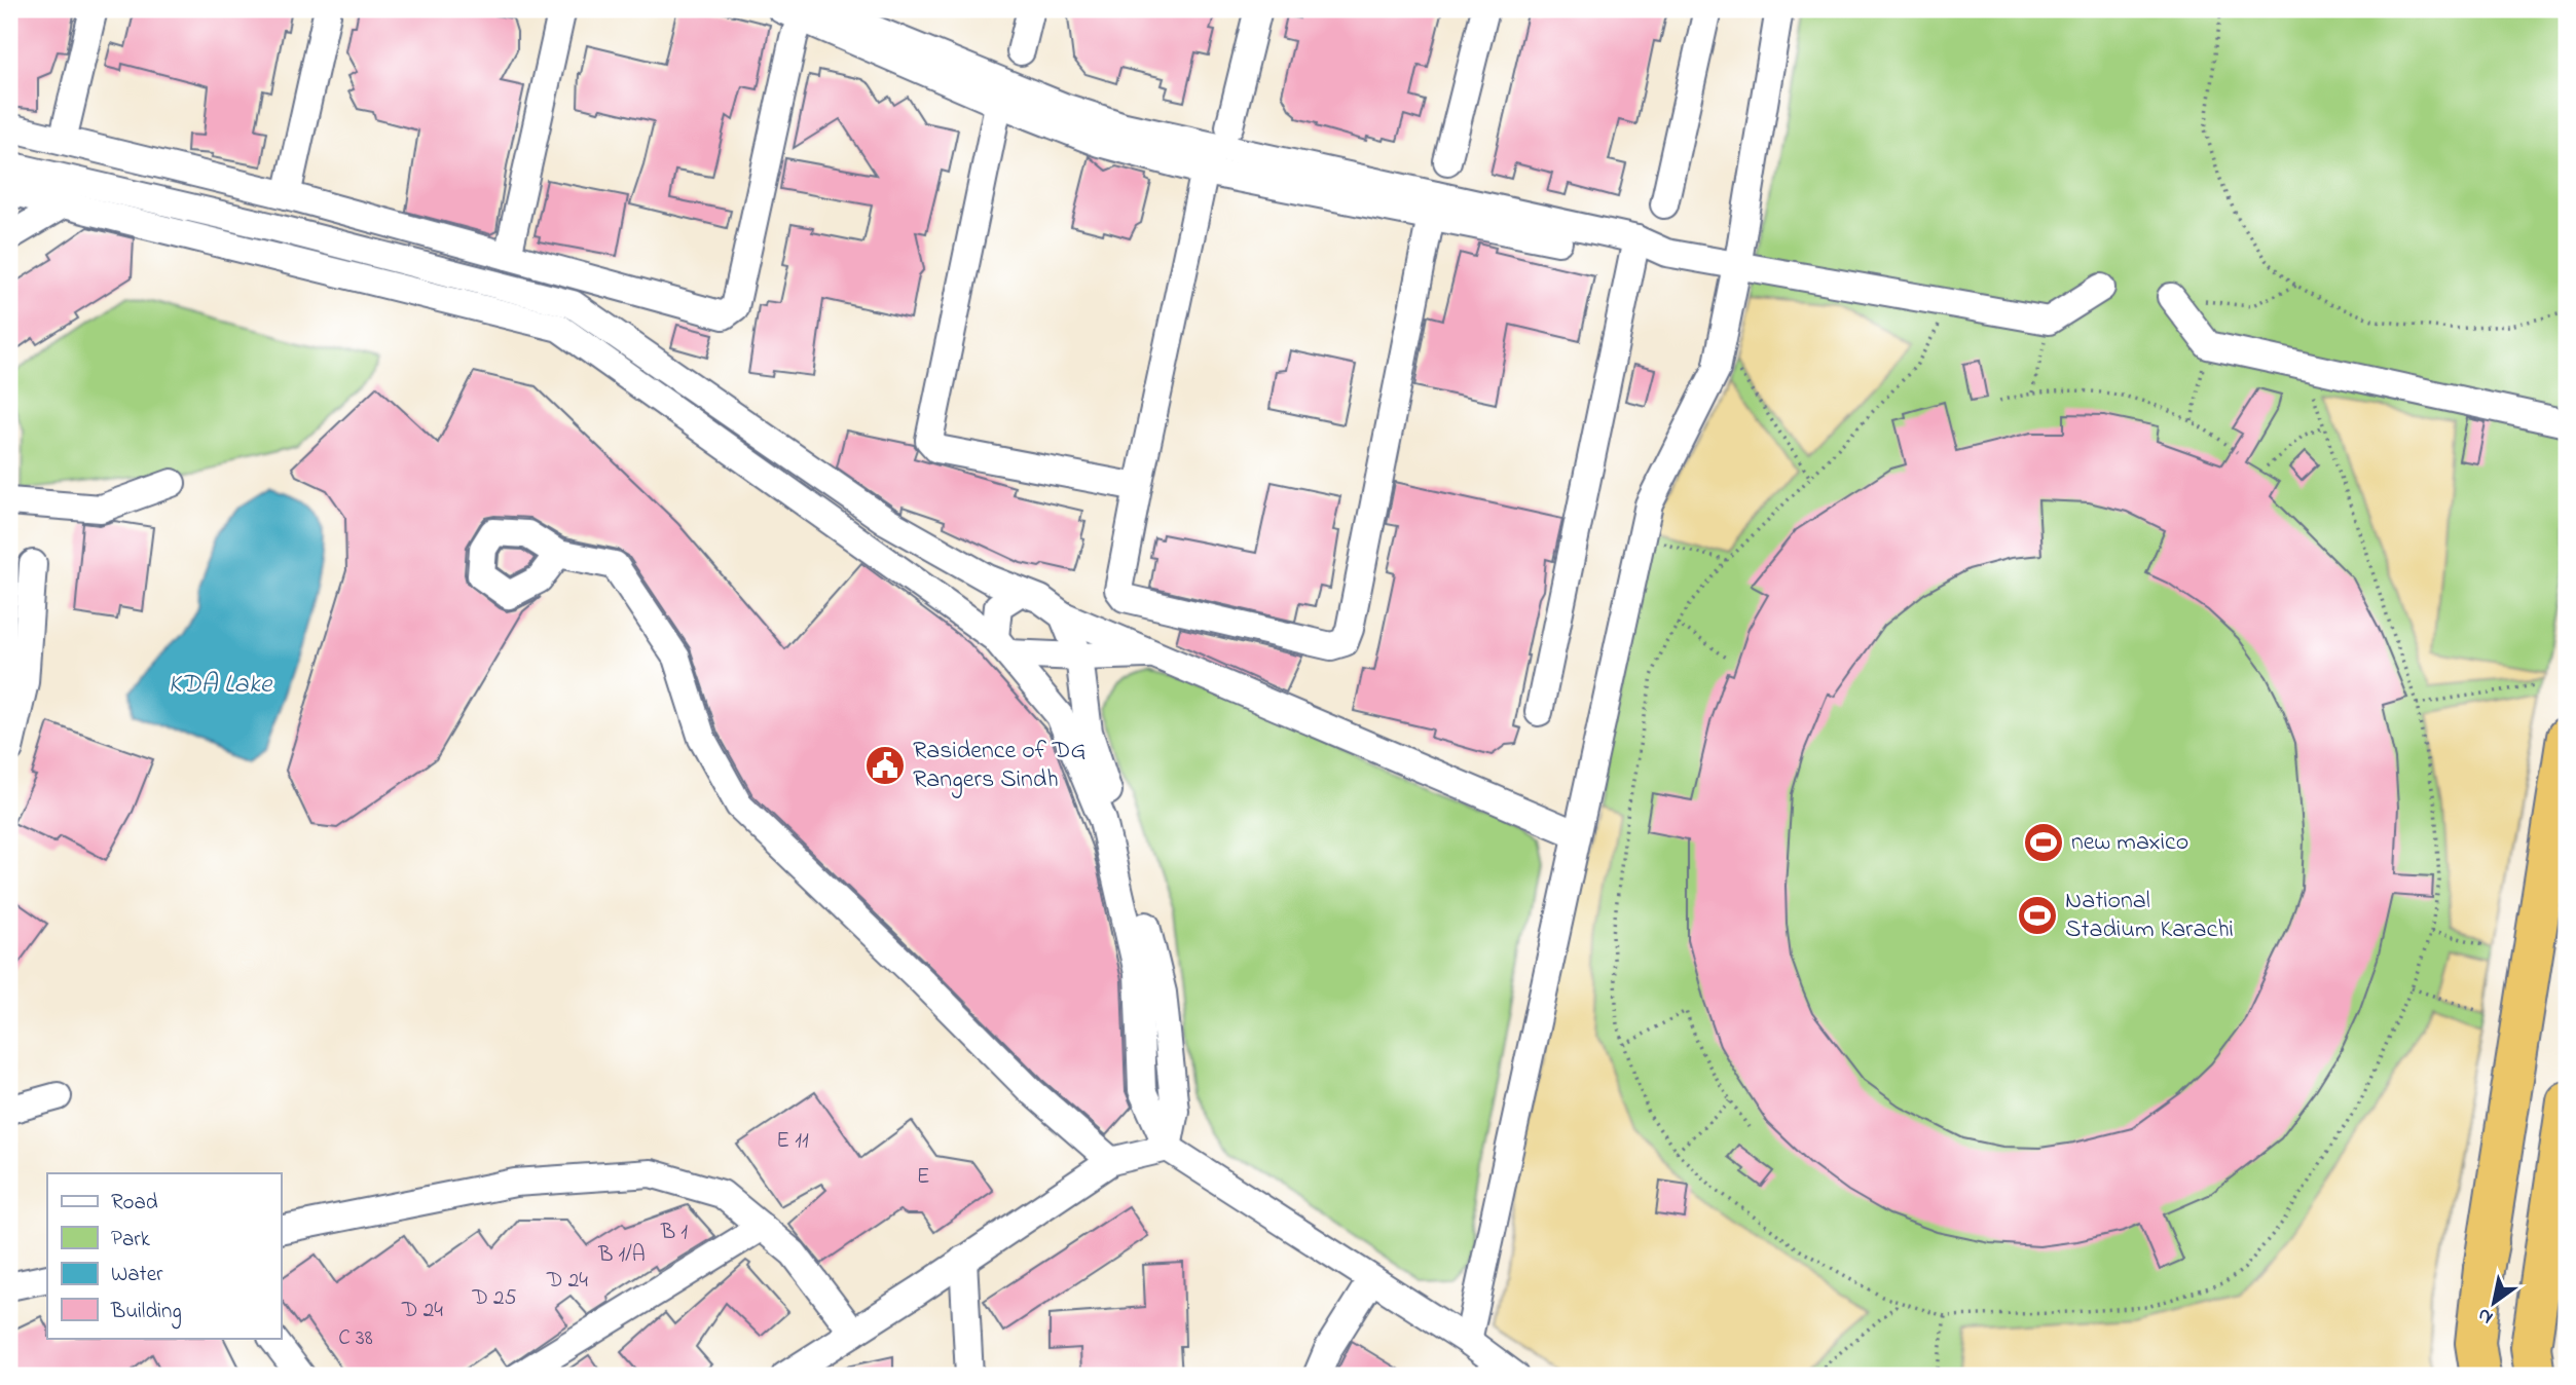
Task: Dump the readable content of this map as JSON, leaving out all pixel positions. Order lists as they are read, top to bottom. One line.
{"water":["KDA Lake"],"places":{"public building":["Rasidence of DG Rangers Sindh"],"sports":["new maxico","National Stadium Karachi"]},"house_numbers":["E 11","E","B 1","B 1/A","D 24","D 25","D 24","C 38"],"legend":["Road","Park","Water","Building"],"north":"bottom left"}
